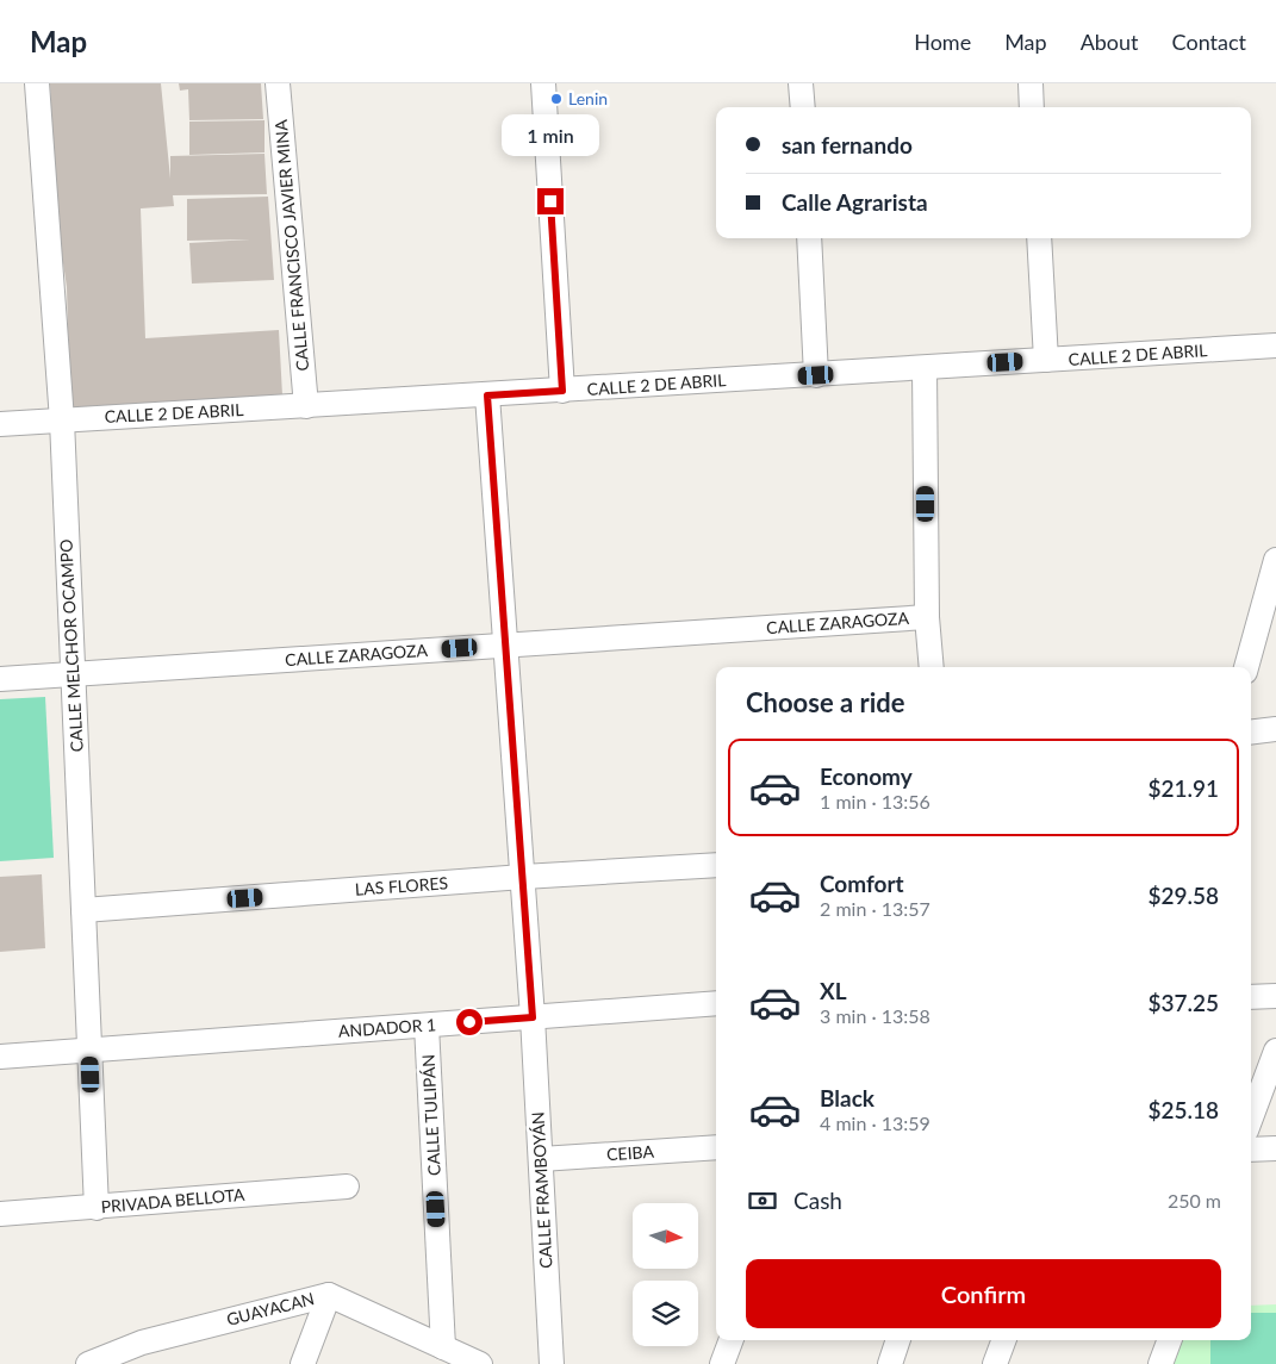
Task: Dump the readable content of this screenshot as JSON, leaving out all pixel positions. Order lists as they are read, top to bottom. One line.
{"streets":{"street":["CALLE FRANCISCO JAVIER MINA","CALLE 2 DE ABRIL","CALLE ZARAGOZA","CALLE MELCHOR OCAMPO","LAS FLORES","ANDADOR 1","CALLE TULIPÁN","CEIBA","CALLE FRAMBOYÁN","PRIVADA BELLOTA","GUAYACAN"]},"crossings":[["CALLE FRANCISCO JAVIER MINA","CALLE 2 DE ABRIL"],["CALLE 2 DE ABRIL","CALLE MELCHOR OCAMPO"],["CALLE 2 DE ABRIL","CALLE FRAMBOYÁN"],["CALLE ZARAGOZA","CALLE MELCHOR OCAMPO"],["CALLE ZARAGOZA","CALLE FRAMBOYÁN"],["CALLE MELCHOR OCAMPO","LAS FLORES"],["CALLE MELCHOR OCAMPO","ANDADOR 1"],["CALLE MELCHOR OCAMPO","PRIVADA BELLOTA"],["LAS FLORES","CALLE FRAMBOYÁN"],["ANDADOR 1","CALLE TULIPÁN"],["ANDADOR 1","CALLE FRAMBOYÁN"],["CALLE TULIPÁN","GUAYACAN"],["CEIBA","CALLE FRAMBOYÁN"]],"places":["Lenin"],"north":"right","page":{"header":"Map","nav":["Home","Map","About","Contact"],"banner":["san fernando","Calle Agrarista"],"bubble":"1 min","heading":"Choose a ride","list":[{"name":"Economy","note":"1 min · 13:56","value":"$21.91"},{"name":"Comfort","note":"2 min · 13:57","value":"$29.58"},{"name":"XL","note":"3 min · 13:58","value":"$37.25"},{"name":"Black","note":"4 min · 13:59","value":"$25.18"}],"pay":["Cash","250 m"],"buttons":"Confirm"}}
